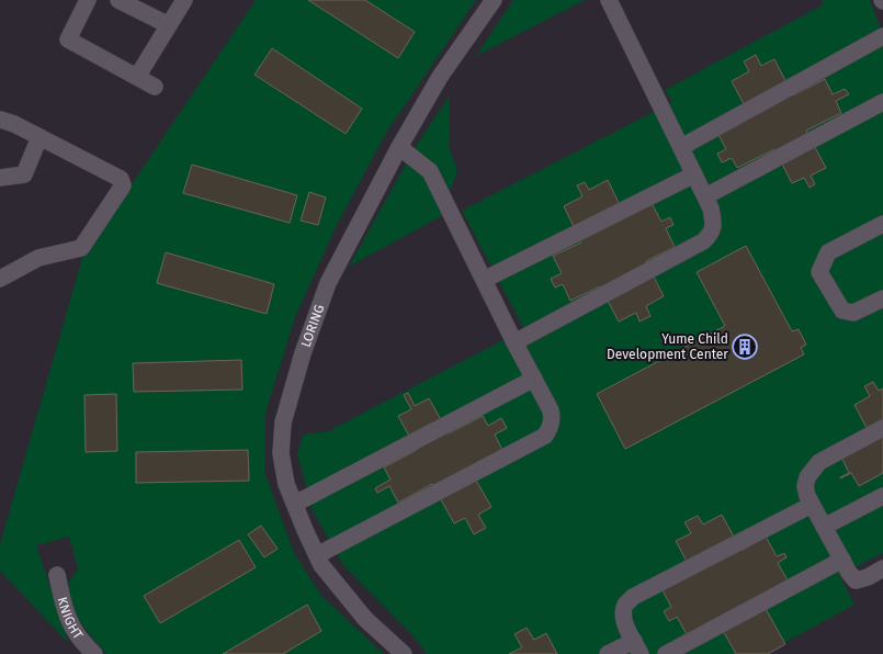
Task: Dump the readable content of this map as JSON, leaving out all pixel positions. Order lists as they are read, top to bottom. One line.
{"streets":{"street":["LORING","KNIGHT"]},"places":{"building":["Yume Child Development Center"]}}
